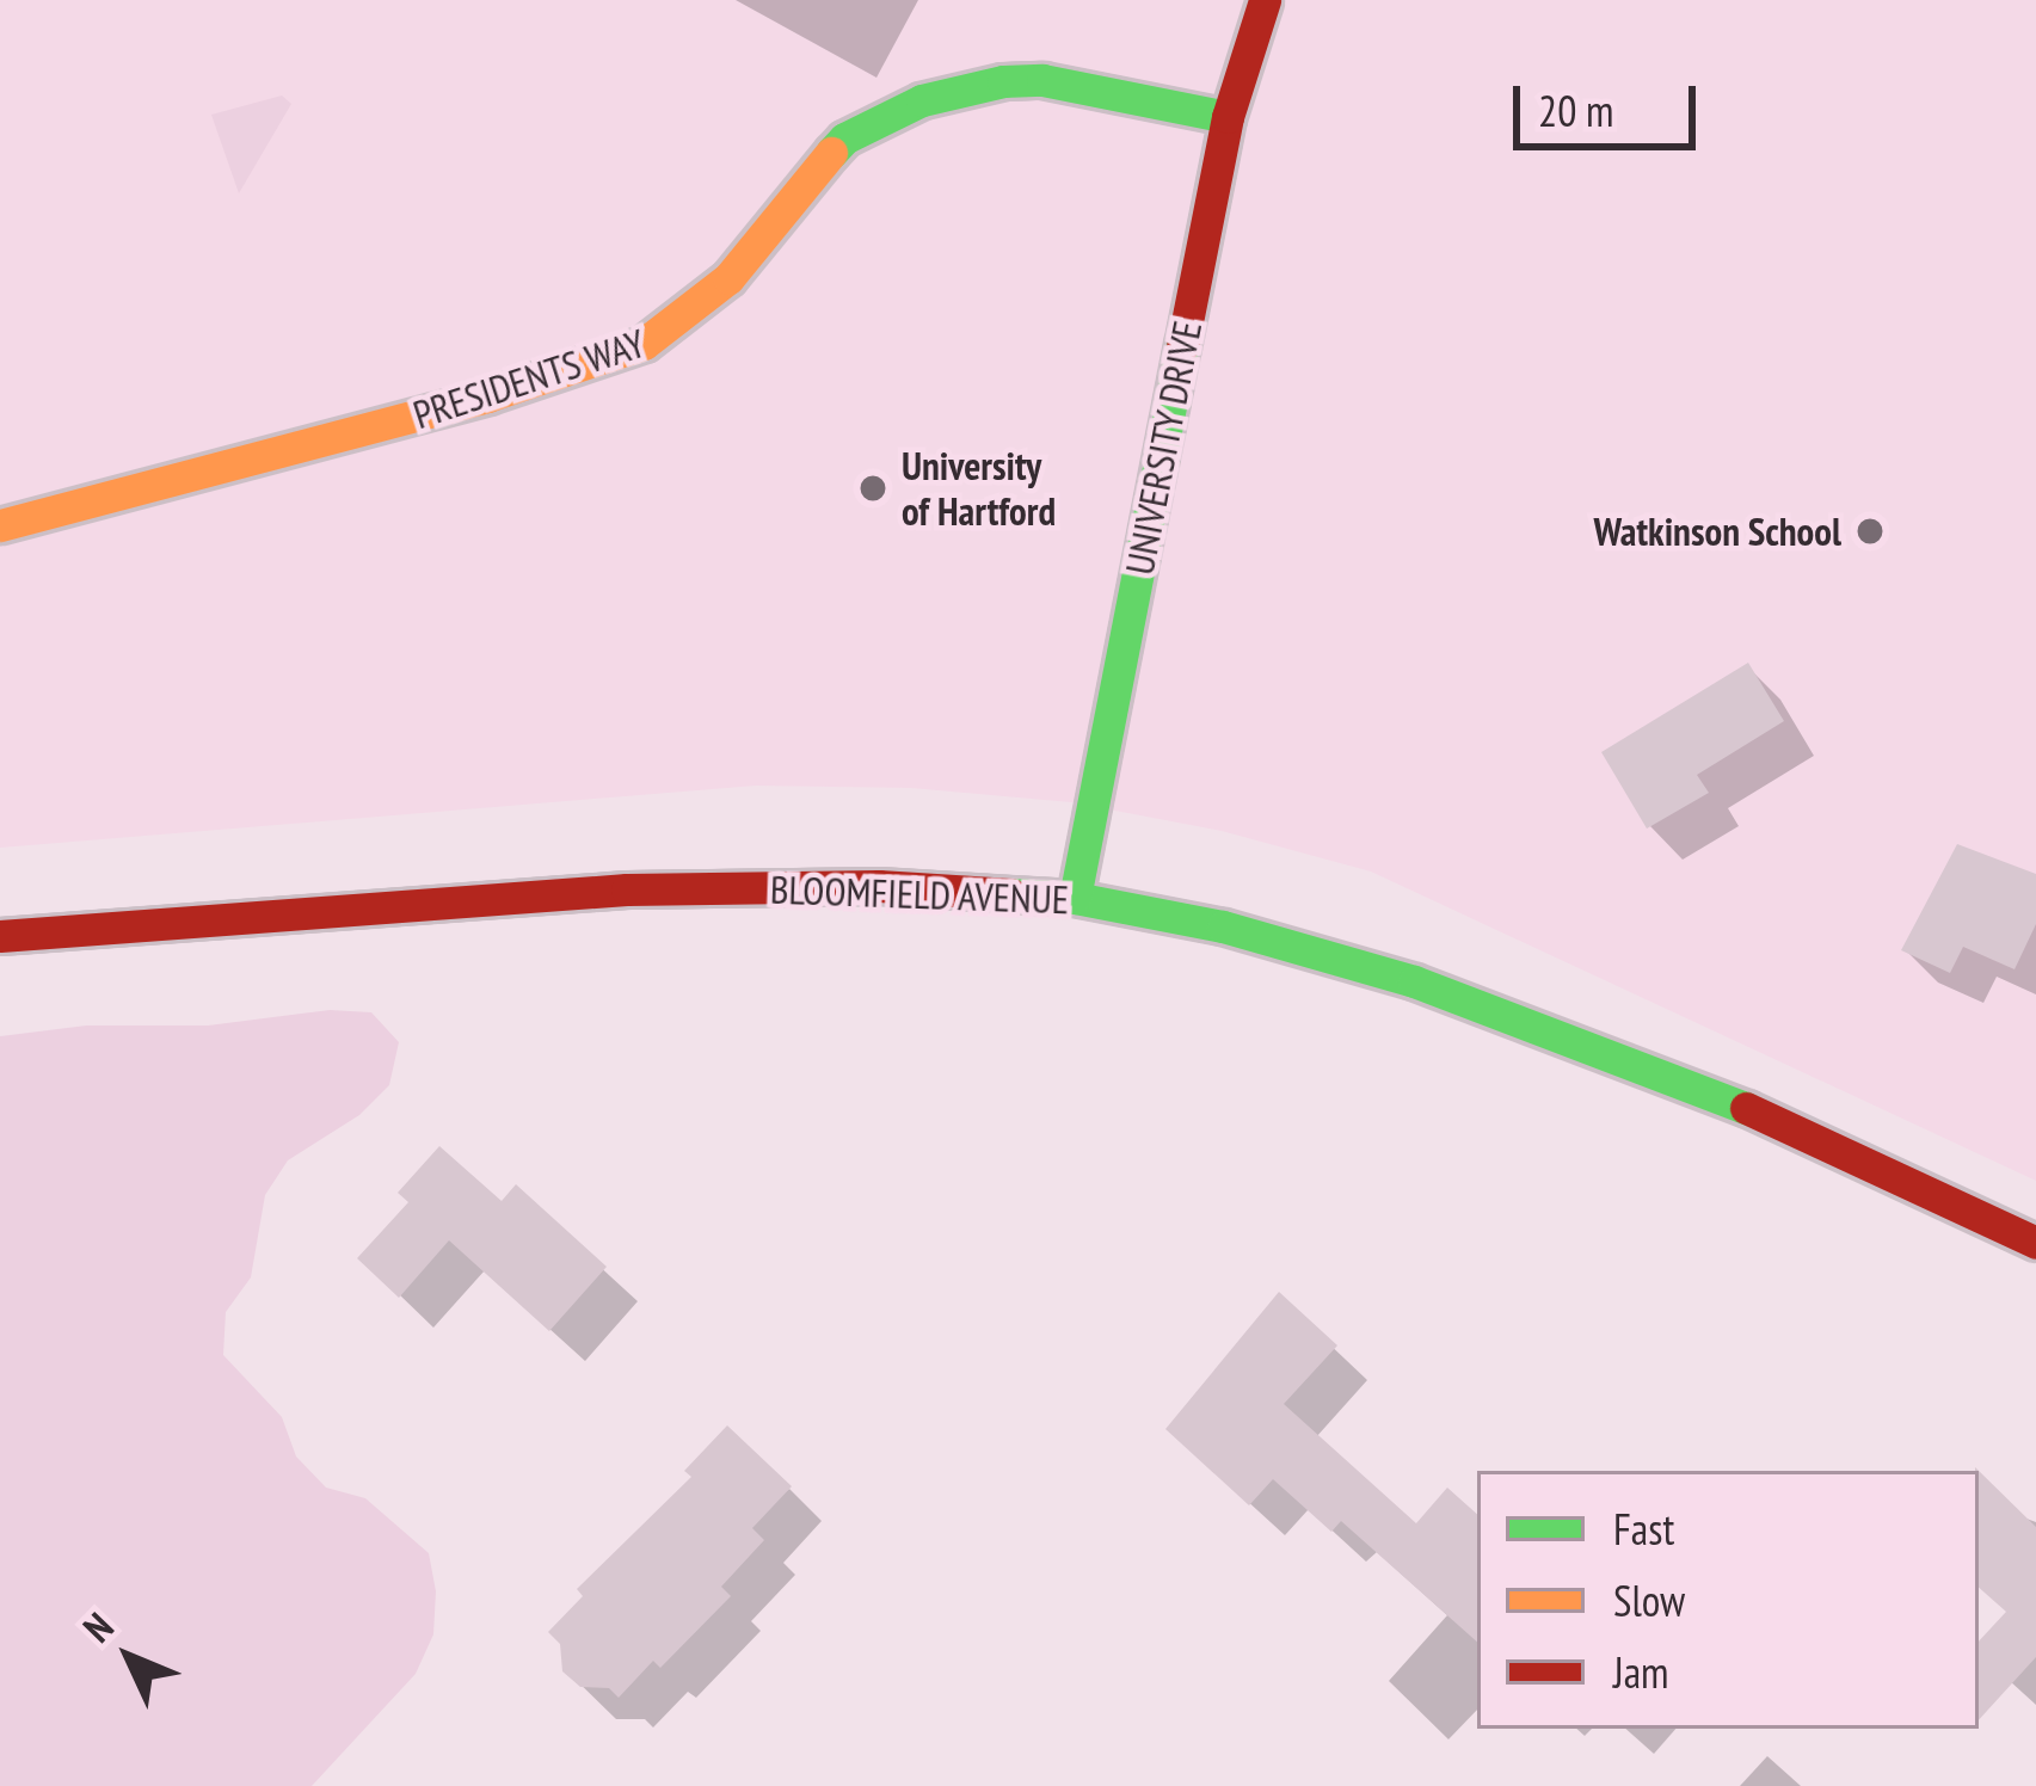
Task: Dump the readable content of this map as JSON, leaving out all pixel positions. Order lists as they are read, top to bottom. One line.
{"streets":{"street":["PRESIDENTS WAY","UNIVERSITY DRIVE","BLOOMFIELD AVENUE"]},"crossings":[["PRESIDENTS WAY","UNIVERSITY DRIVE"],["UNIVERSITY DRIVE","BLOOMFIELD AVENUE"]],"places":["University of Hartford","Watkinson School"],"legend":["Fast","Slow","Jam"],"scale_bar":"20 m","north":"top left"}
